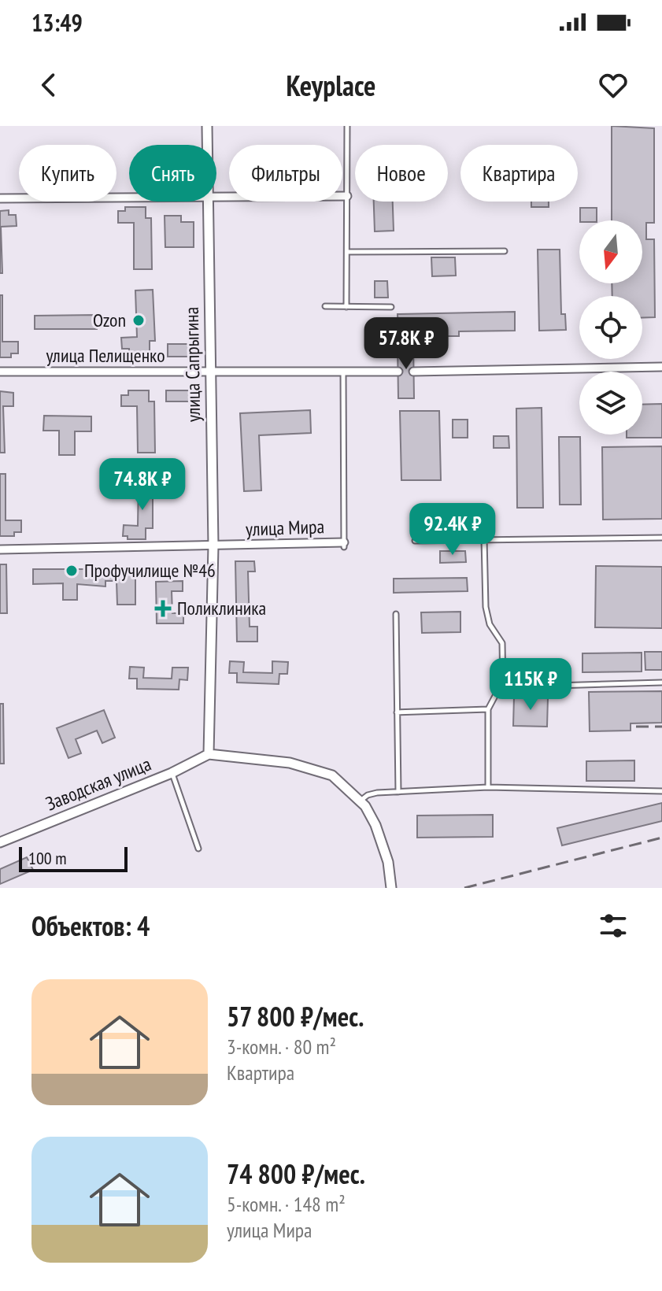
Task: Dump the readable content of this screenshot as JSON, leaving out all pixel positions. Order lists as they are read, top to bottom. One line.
{"streets":{"street":["улица Пелищенко","улица Сапрыгина","улица Мира","Заводская улица"]},"crossings":[["улица Пелищенко","улица Сапрыгина"],["улица Сапрыгина","улица Мира"],["улица Сапрыгина","Заводская улица"]],"places":{"other":["Ozon","Профучилище №46"],"health":["Поликлиника"]},"scale_bar":"100 m","north":"bottom","page":{"status":"13:49","header":"Keyplace","chip":["Купить","Снять","Фильтры","Новое","Квартира"],"price":["57.8K ₽","74.8K ₽","92.4K ₽","115K ₽"],"scale":"100 m","heading":"Объектов: 4","list":[{"name":"57 800 ₽/мес.","note":"3-комн. · 80 m² · Квартира"},{"name":"74 800 ₽/мес.","note":"5-комн. · 148 m² · улица Мира"}]}}
